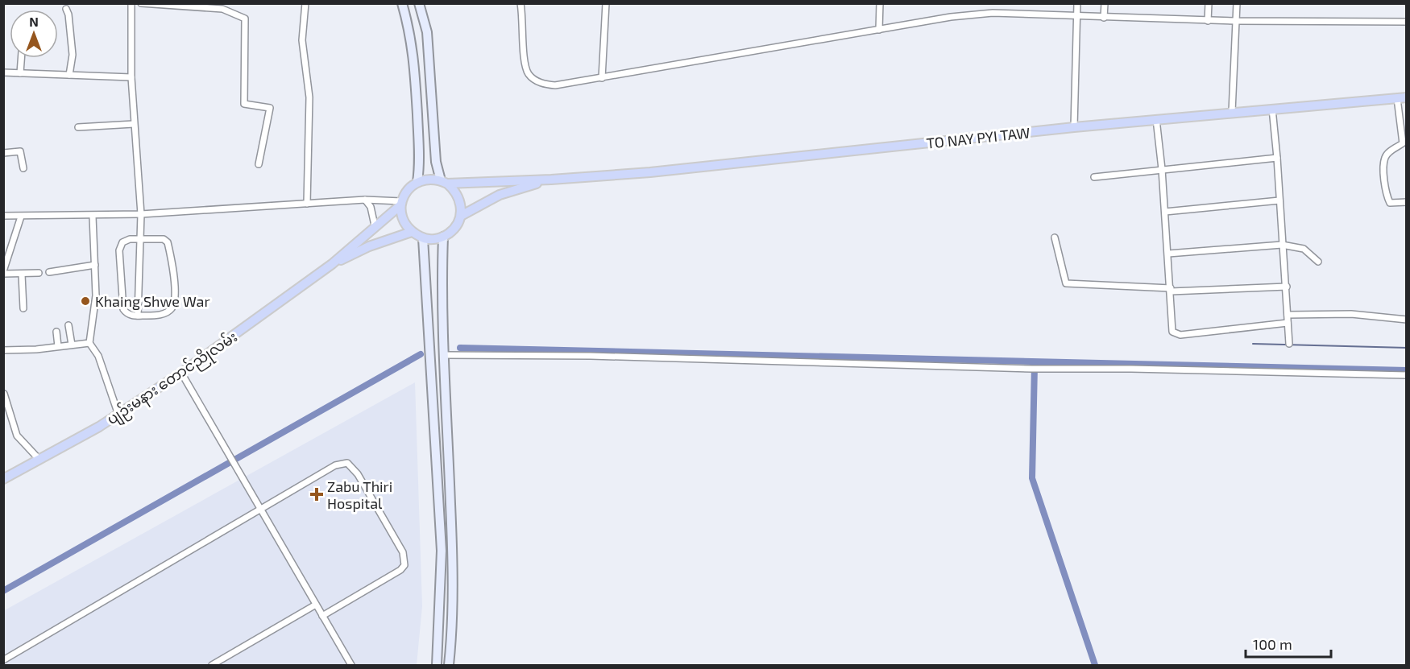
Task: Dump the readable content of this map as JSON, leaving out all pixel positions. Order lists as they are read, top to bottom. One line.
{"streets":{"main road":["TO NAY PYI TAW","ပျဉ်းမနား တောင်ညိုလမ်း"]},"places":{"other":["Khaing Shwe War"],"health":["Zabu Thiri Hospital"]},"scale_bar":"100 m","north":"top"}
